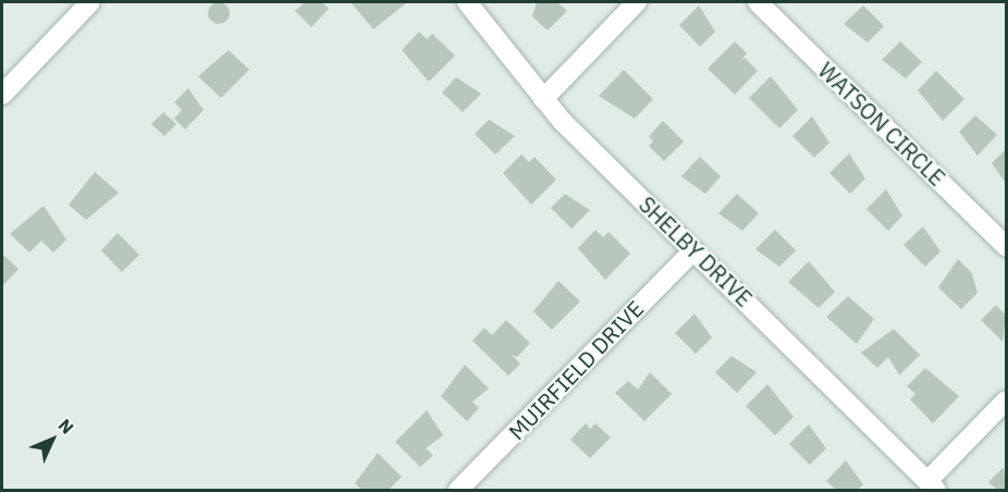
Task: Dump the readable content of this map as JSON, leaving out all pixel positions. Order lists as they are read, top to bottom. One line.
{"streets":{"street":["WATSON CIRCLE","SHELBY DRIVE","MUIRFIELD DRIVE"]},"crossings":[["SHELBY DRIVE","MUIRFIELD DRIVE"]],"north":"top right"}
